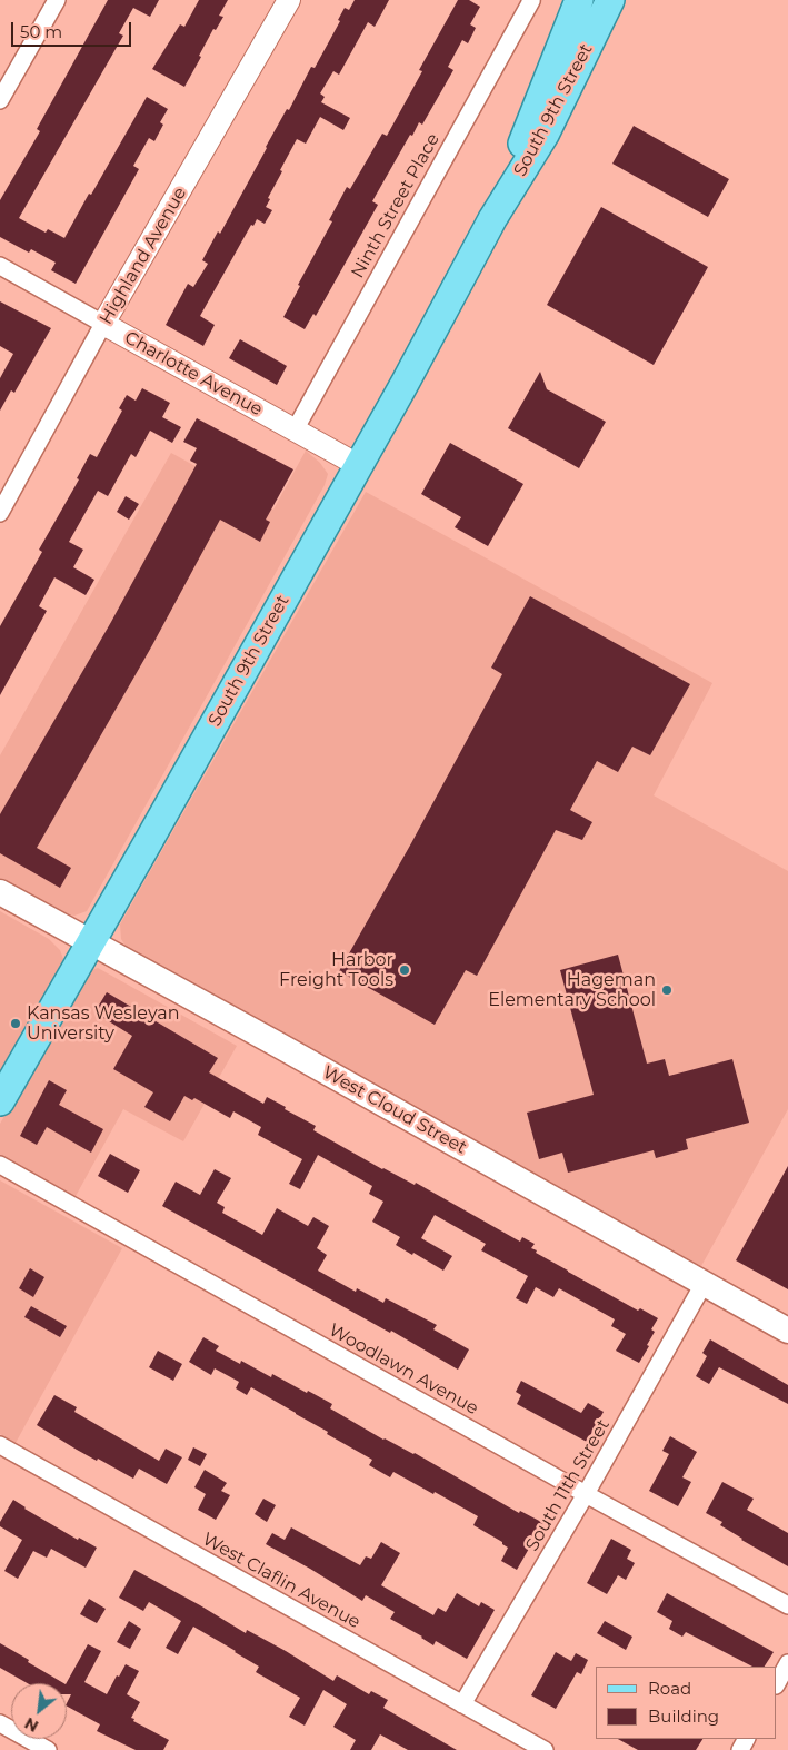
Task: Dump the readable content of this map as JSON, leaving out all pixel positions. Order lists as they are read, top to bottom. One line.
{"streets":{"main road":["South 9th Street","West Cloud Street"],"street":["Ninth Street Place","Highland Avenue","Charlotte Avenue","Woodlawn Avenue","South 11th Street","West Claflin Avenue"]},"crossings":[["South 9th Street","Charlotte Avenue"],["South 9th Street","West Cloud Street"],["Ninth Street Place","Charlotte Avenue"],["Highland Avenue","Charlotte Avenue"],["West Cloud Street","South 11th Street"],["Woodlawn Avenue","South 11th Street"],["South 11th Street","West Claflin Avenue"]],"places":["Harbor Freight Tools","Hageman Elementary School","Kansas Wesleyan University"],"legend":["Road","Building"],"scale_bar":"50 m","north":"bottom left"}
